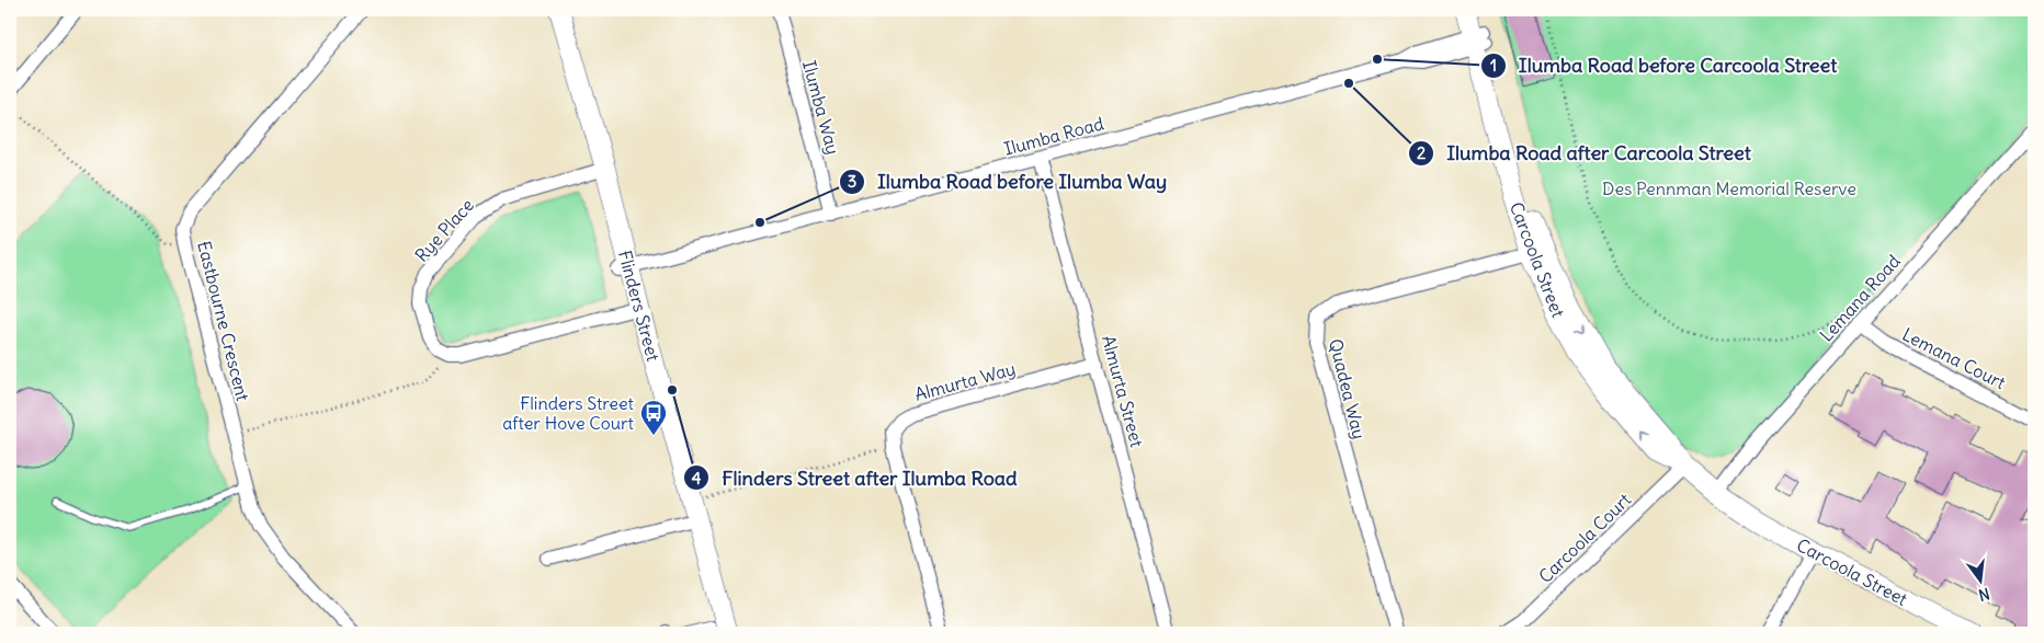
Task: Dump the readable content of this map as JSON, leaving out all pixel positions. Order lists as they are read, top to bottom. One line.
{"streets":{"street":["Ilumba Way","Ilumba Road","Rye Place","Carcoola Street","Lemana Road","Flinders Street","Eastbourne Crescent","Lemana Court","Almurta Way","Quadea Way","Almurta Street","Carcoola Court"]},"crossings":[["Ilumba Way","Ilumba Road"],["Ilumba Road","Carcoola Street"],["Ilumba Road","Flinders Street"],["Ilumba Road","Almurta Street"],["Rye Place","Flinders Street"],["Carcoola Street","Lemana Road"],["Carcoola Street","Quadea Way"],["Carcoola Street","Carcoola Court"],["Lemana Road","Lemana Court"],["Almurta Way","Almurta Street"]],"parks":["Des Pennman Memorial Reserve"],"places":{"other":["Ilumba Road before Carcoola Street","Ilumba Road after Carcoola Street","Ilumba Road before Ilumba Way","Flinders Street after Ilumba Road"],"bus stop":["Flinders Street after Hove Court"]},"north":"bottom"}
